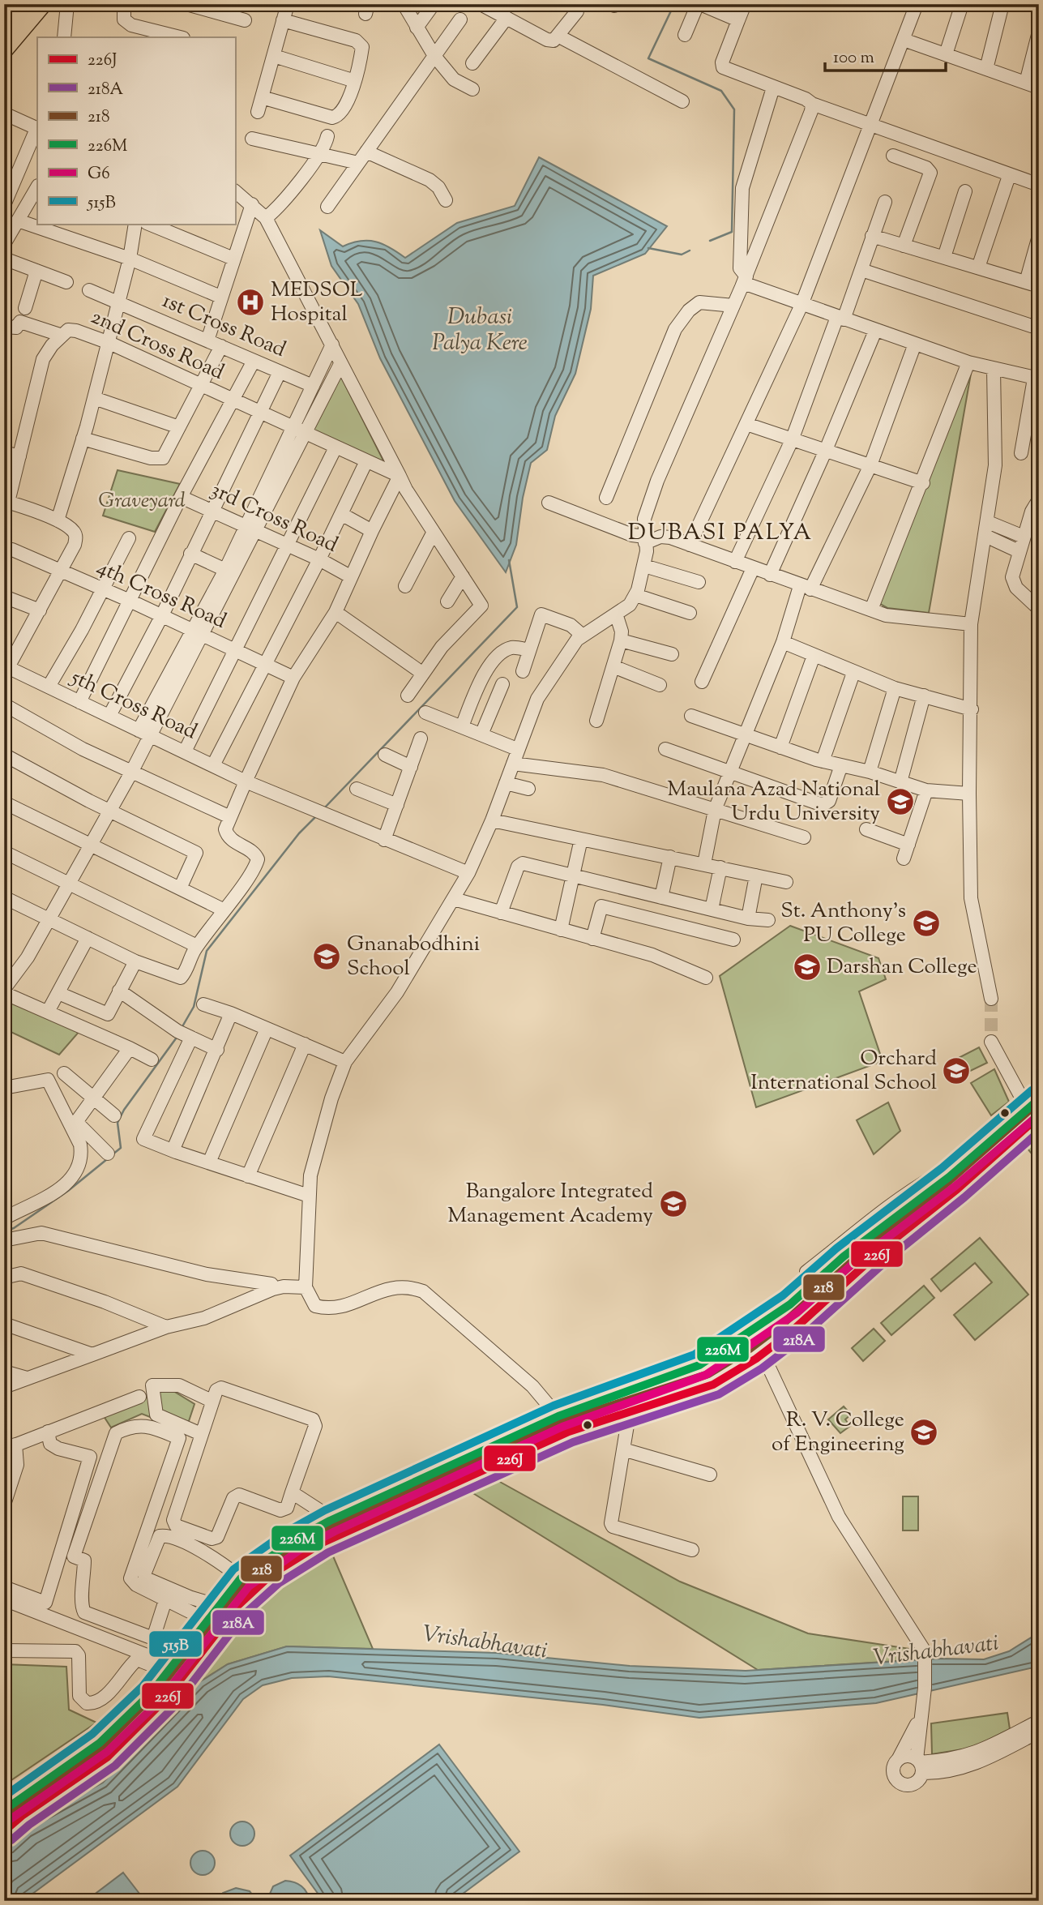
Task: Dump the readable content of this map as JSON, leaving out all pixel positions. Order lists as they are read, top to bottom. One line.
{"streets":{"street":["1st Cross Road","2nd Cross Road","3rd Cross Road","4th Cross Road","5th Cross Road"]},"districts":["DUBASI PALYA"],"water":["Dubasi Palya Kere","Vrishabhavati"],"parks":["Graveyard"],"places":{"hospital":["MEDSOL Hospital"],"school or university":["Maulana Azad National Urdu University","St. Anthony's PU College","Gnanabodhini School","Darshan College","Orchard International School","Bangalore Integrated Management Academy","R. V. College of Engineering"]},"lines":["transit line 515B","transit line 226M","transit line 218","transit line G6","transit line 226J","transit line 218A"],"legend":["226J","218A","218","226M","G6","515B"],"scale_bar":"100 m"}
